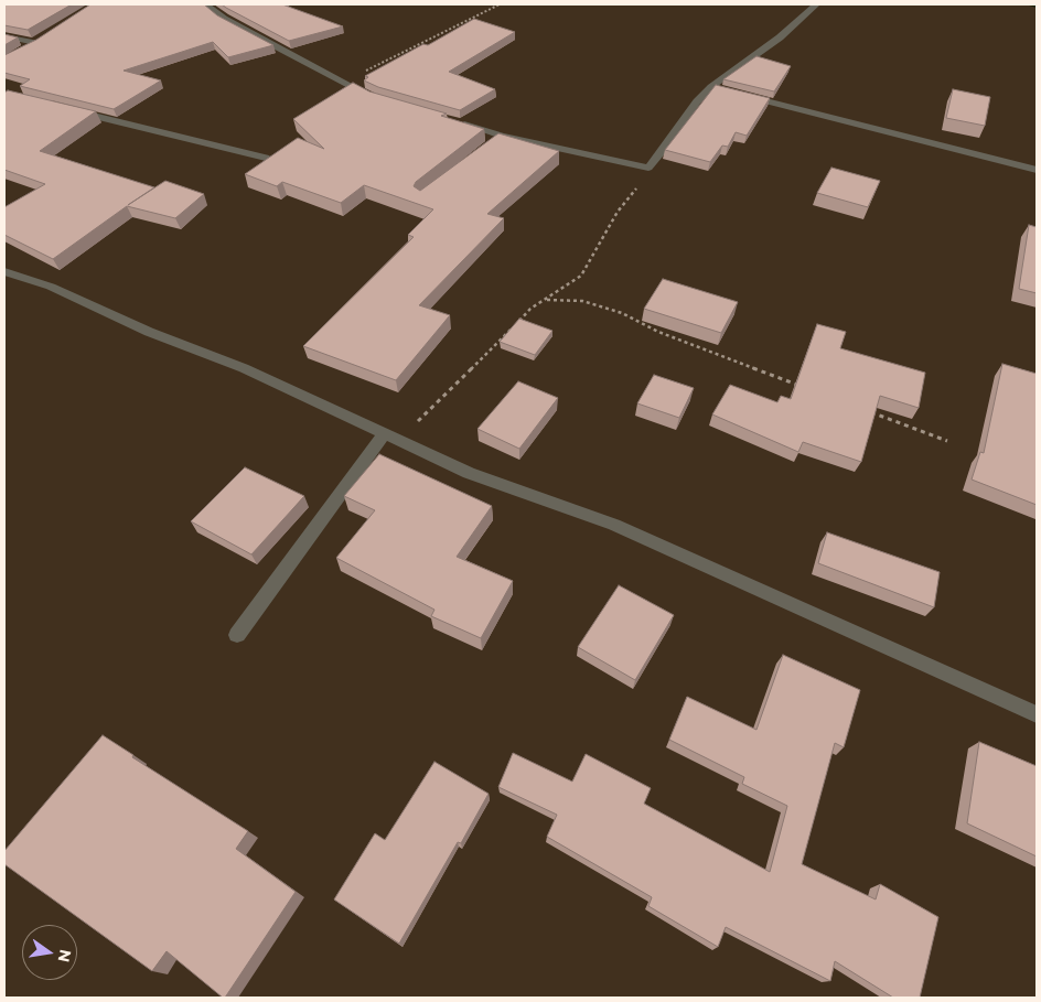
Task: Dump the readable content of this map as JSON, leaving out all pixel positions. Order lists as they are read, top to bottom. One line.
{"north":"right"}
